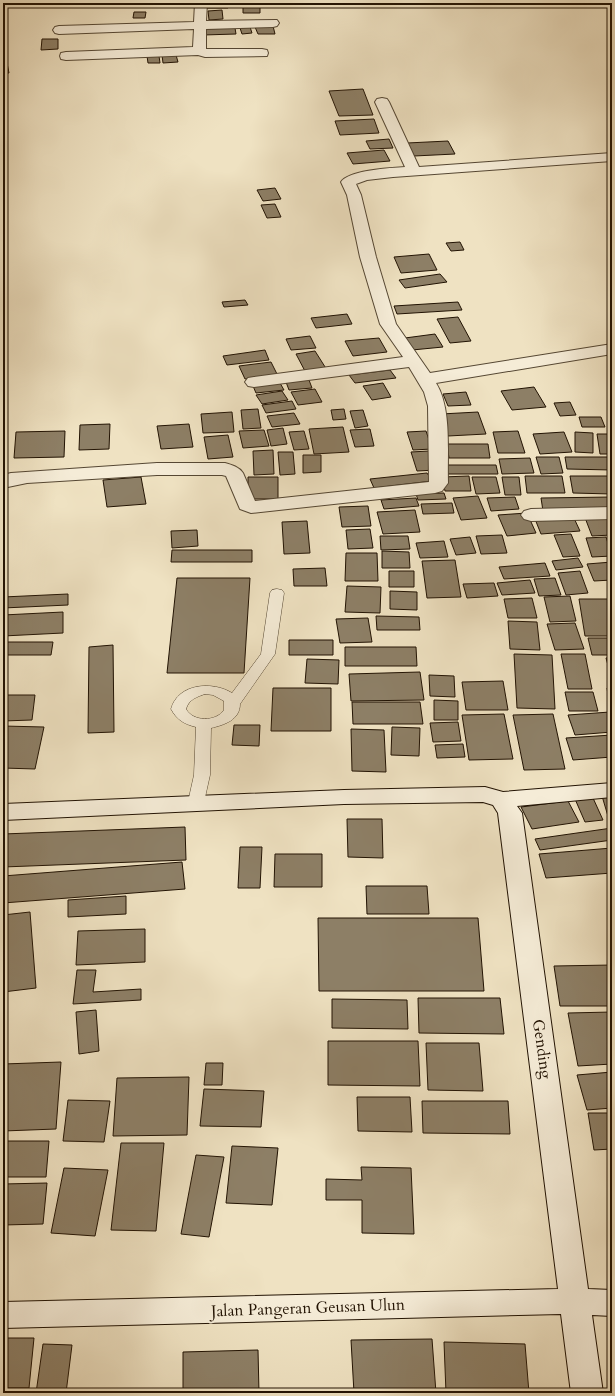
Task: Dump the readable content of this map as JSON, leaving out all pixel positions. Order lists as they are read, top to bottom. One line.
{"streets":{"street":["Gending","Jalan Pangeran Geusan Ulun"]},"crossings":[["Gending","Jalan Pangeran Geusan Ulun"]]}
